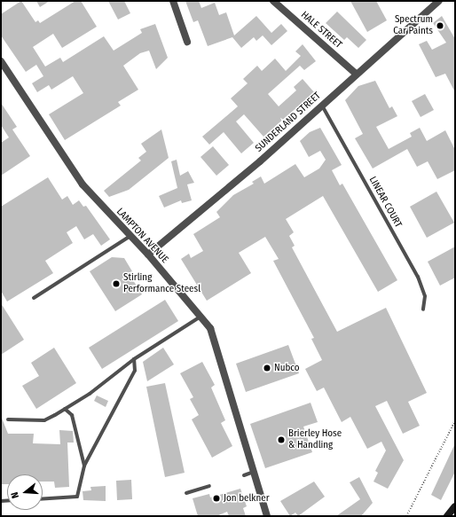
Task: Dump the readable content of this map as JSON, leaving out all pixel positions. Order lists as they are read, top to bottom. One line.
{"streets":{"street":["HALE STREET","SUNDERLAND STREET","LAMPTON AVENUE"],"lane":["LINEAR COURT"]},"crossings":[["HALE STREET","SUNDERLAND STREET"],["SUNDERLAND STREET","LINEAR COURT"],["SUNDERLAND STREET","LAMPTON AVENUE"]],"places":["Spectrum Car Paints","Stirling Performance Steesl","Nubco","Brierley Hose & Handling","Jon belkner"],"north":"left"}
